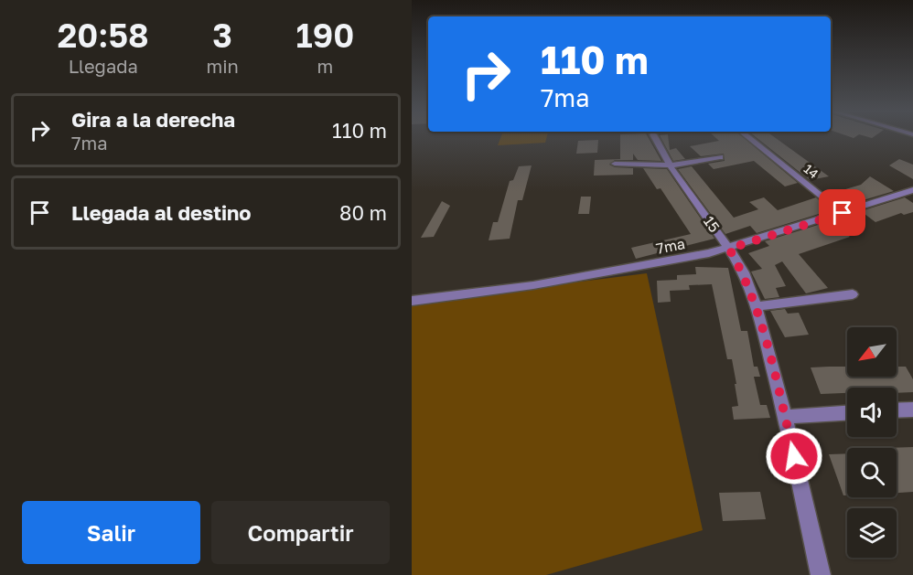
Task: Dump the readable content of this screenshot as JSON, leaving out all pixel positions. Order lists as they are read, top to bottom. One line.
{"streets":{"street":["14","15","7ma"]},"crossings":[["14","7ma"],["15","7ma"]],"north":"bottom left","page":{"eta":["20:58","Llegada","3","min","190","m"],"turn":["110 m","7ma"],"list":[{"name":"Gira a la derecha","note":"7ma","value":"110 m"},{"name":"Llegada al destino","value":"80 m"}],"buttons":["Salir","Compartir"]}}
